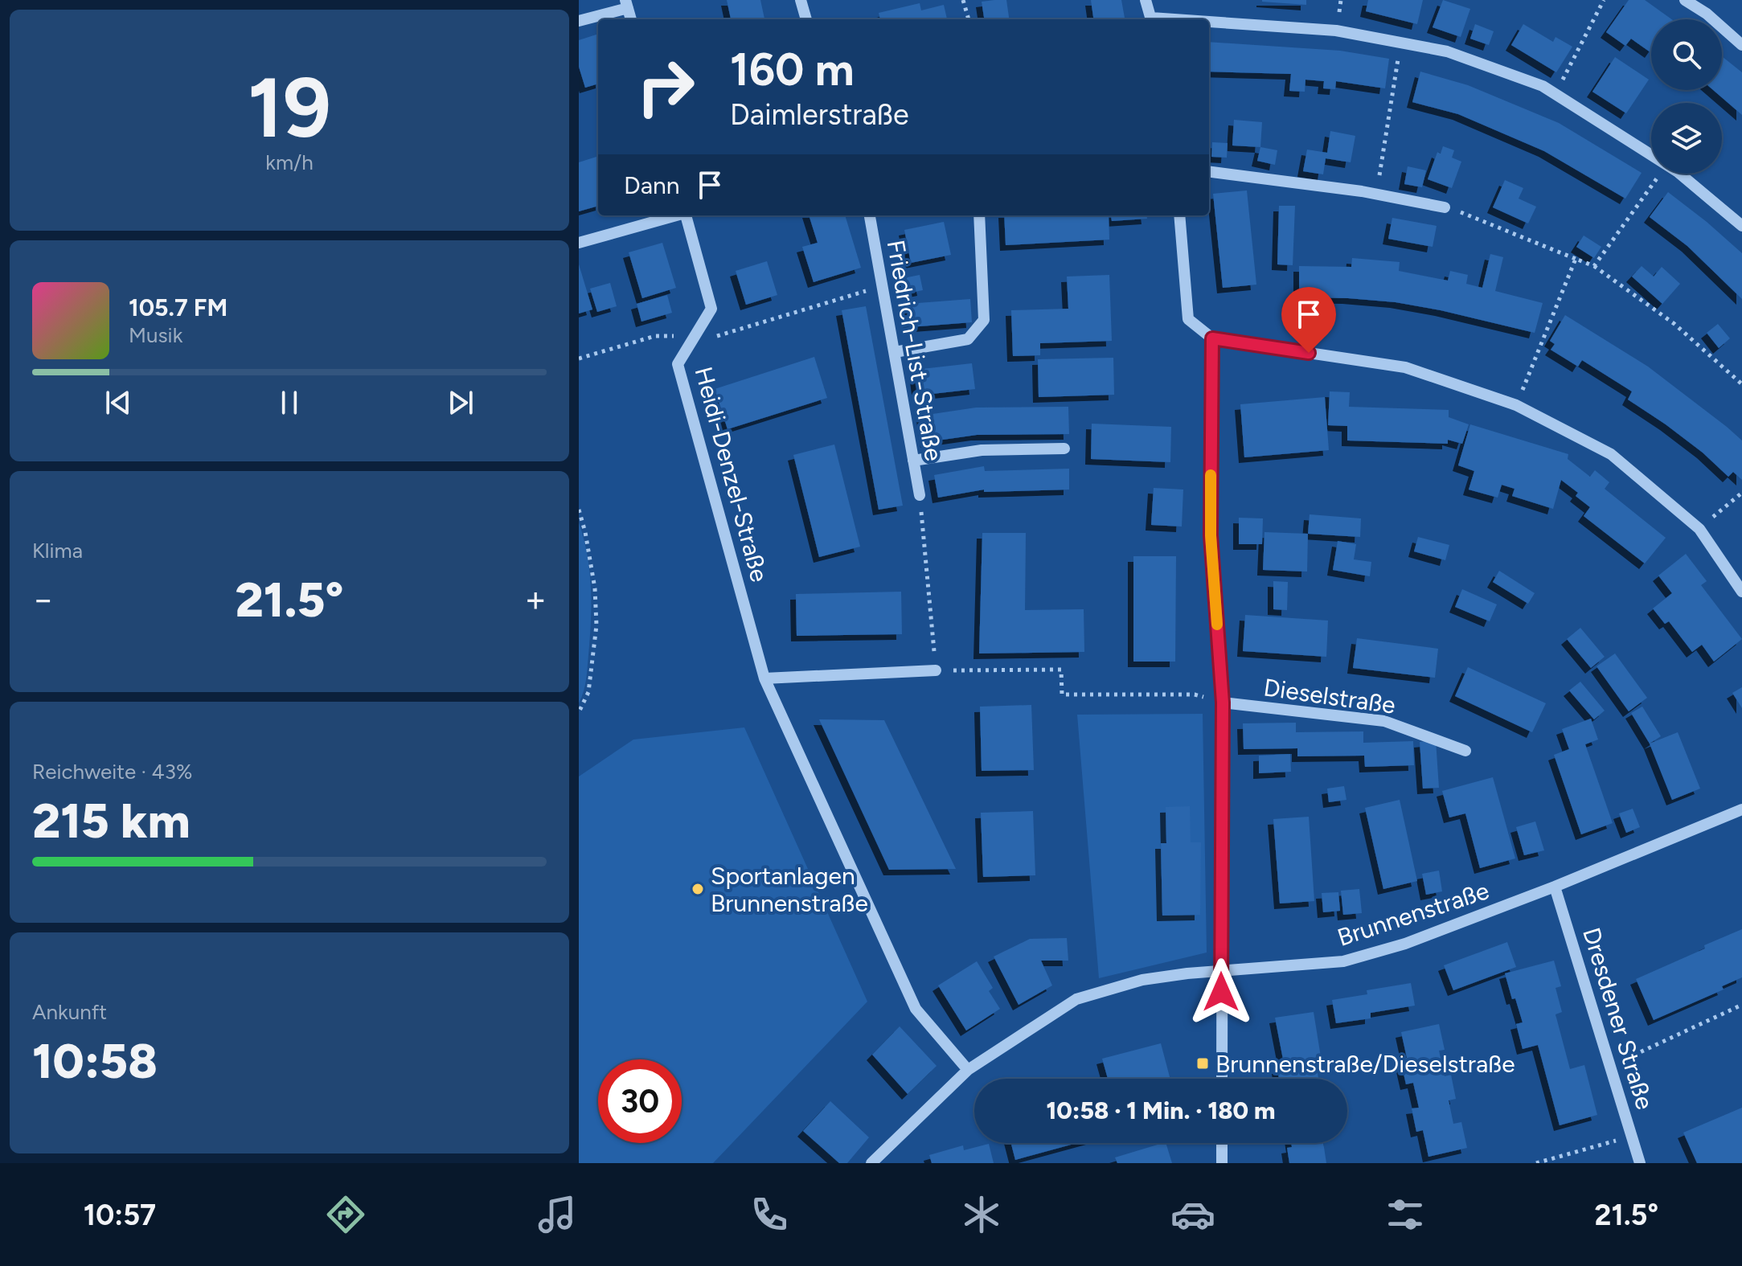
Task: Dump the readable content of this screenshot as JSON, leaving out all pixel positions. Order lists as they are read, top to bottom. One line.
{"streets":{"street":["Friedrich-List-Straße","Heidi-Denzel-Straße","Dieselstraße","Brunnenstraße","Dresdener Straße"]},"crossings":[["Heidi-Denzel-Straße","Brunnenstraße"],["Brunnenstraße","Dresdener Straße"]],"places":{"other":["Sportanlagen Brunnenstraße"],"transit":["Brunnenstraße/Dieselstraße"]},"page":{"tile":[["19","km/h"],"Klima",["Reichweite · 43%","215 km"],["Ankunft","10:58"]],"turn":["160 m","Daimlerstraße"],"then":"Dann","song":["105.7 FM","Musik"],"heat":["−","21.5°","+"],"limit":"30","trip":"10:58 · 1 Min. · 180 m","tabs":["10:57","21.5°"]}}
